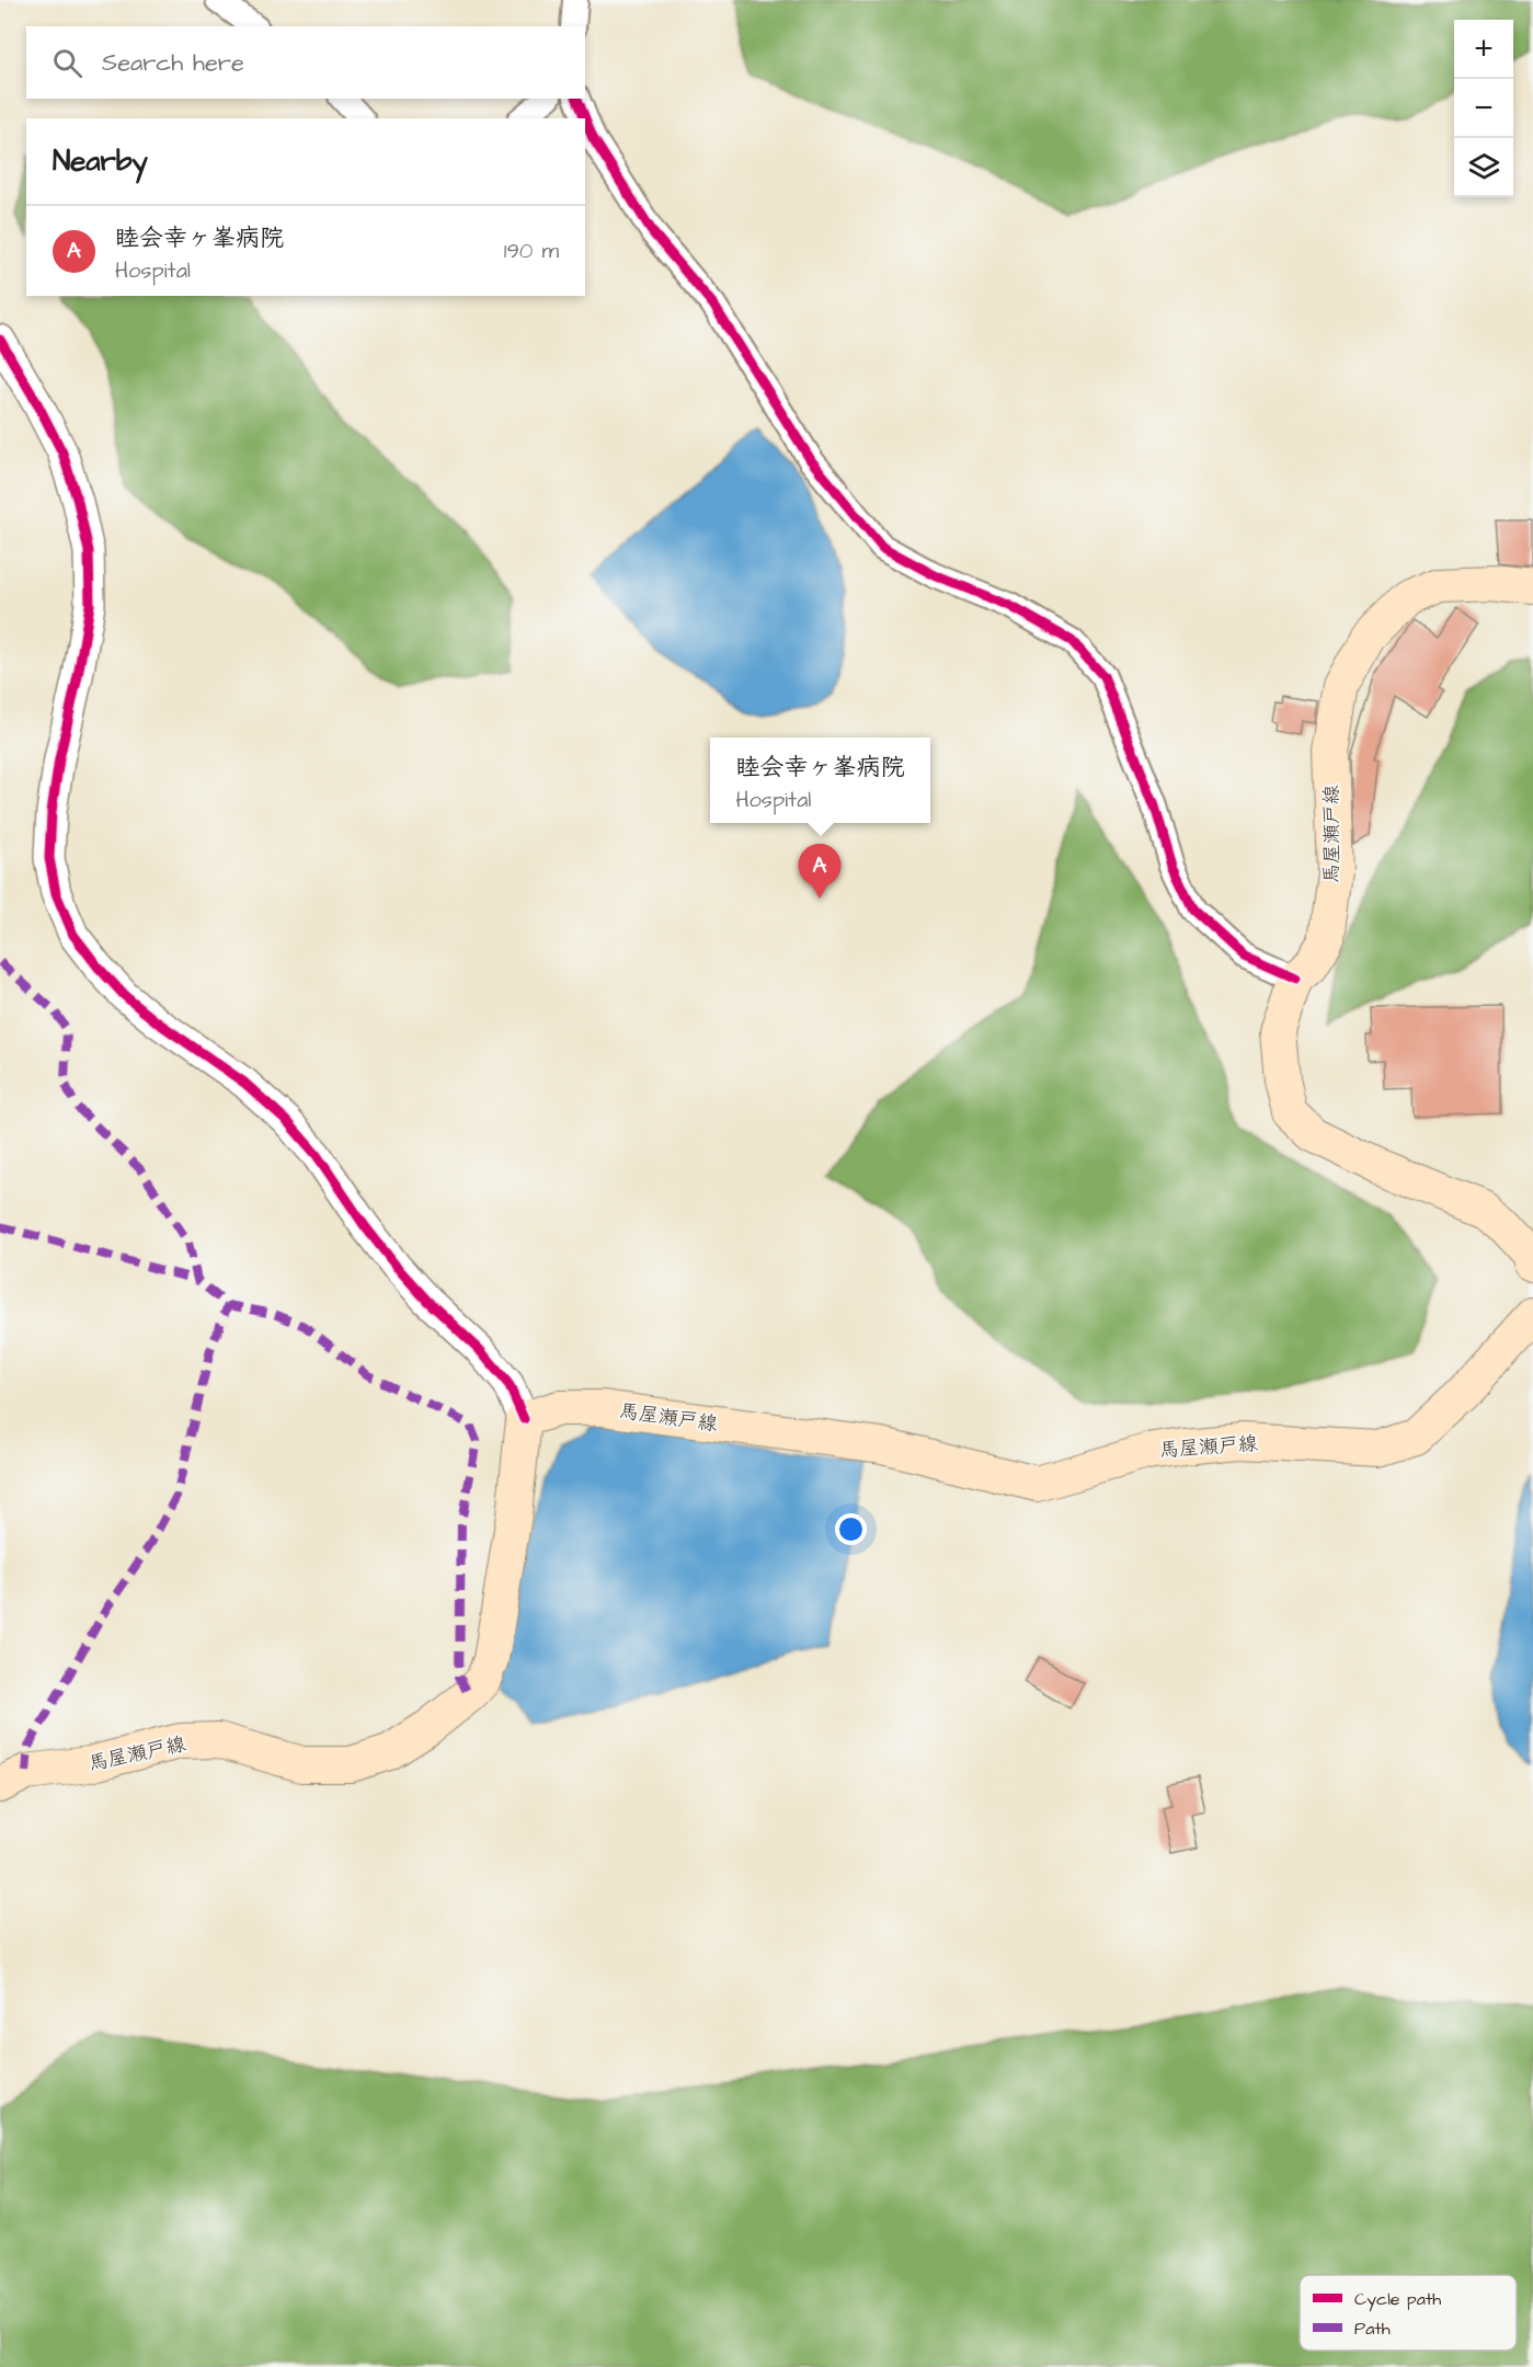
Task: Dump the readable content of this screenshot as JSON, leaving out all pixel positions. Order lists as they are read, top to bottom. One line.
{"streets":{"main road":["馬屋瀬戸線"]},"legend":["Cycle path","Path"],"page":{"map_buttons":["+","−"],"search":"Search here","heading":"Nearby","list":[{"mark":"A","name":"睦会幸ヶ峯病院","note":"Hospital","value":"190 m"}],"popup":["睦会幸ヶ峯病院","Hospital"],"pins":"A"}}
